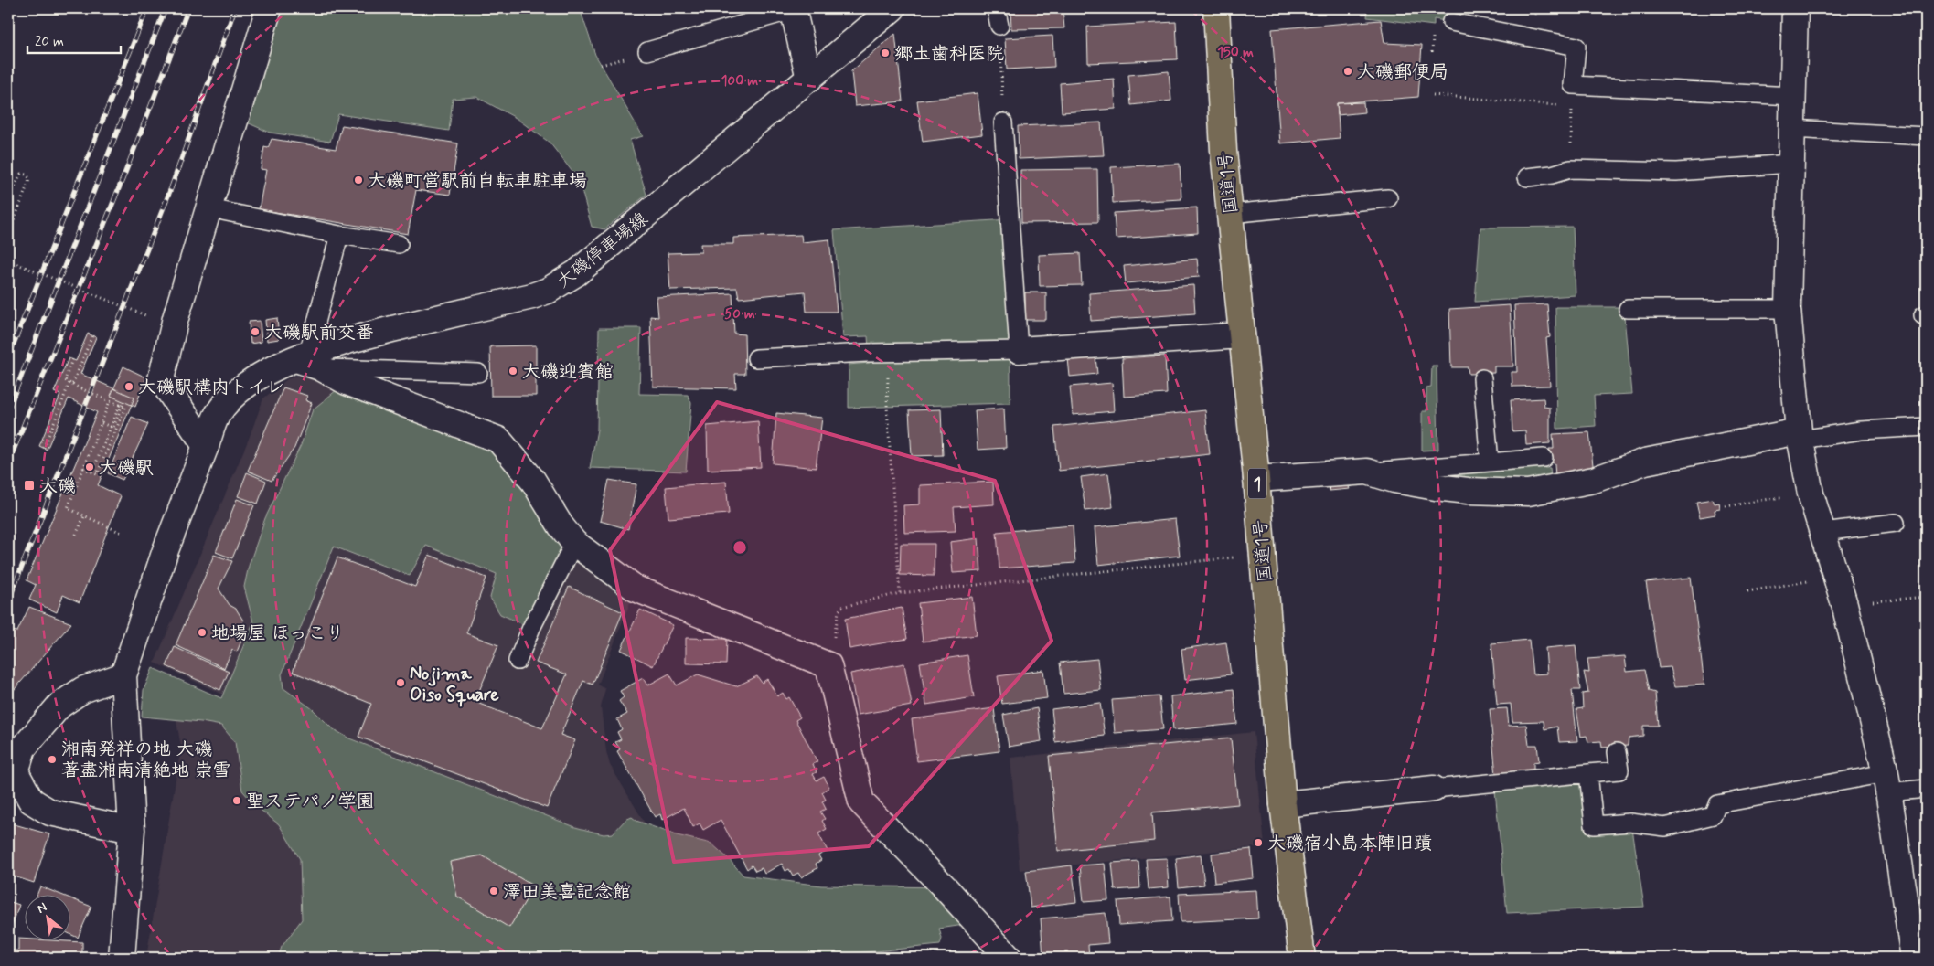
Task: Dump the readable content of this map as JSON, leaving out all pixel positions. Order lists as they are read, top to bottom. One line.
{"streets":{"highway":["国道1号","1"],"street":["大磯停車場線"]},"places":{"other":["郷圡歯科医院","大磯郵便局","大磯町営駅前自転車駐車場","大磯駅前交番","大磯迎賓館","大磯駅構内トイレ","大磯駅","地場屋 ほっこり","Nojima Oiso Square","湘南発祥の地 大磯 著盡湘南清絶地 崇雪","聖ステパノ学園","大磯宿小島本陣旧蹟","澤田美喜記念館"],"transit":["大磯"]},"scale_bar":"20 m","north":"top left","rings":["150 m","100 m","50 m"]}
